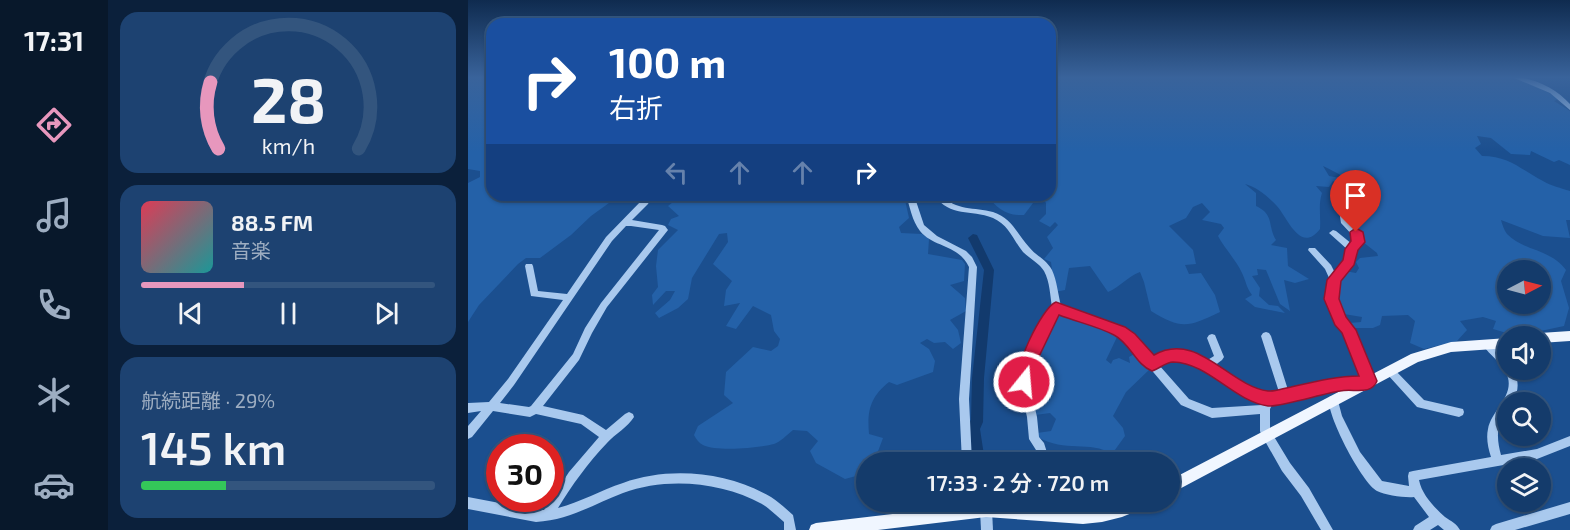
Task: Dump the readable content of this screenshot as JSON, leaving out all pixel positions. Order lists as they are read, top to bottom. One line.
{"north":"right","page":{"tabs":"17:31","turn":["100 m","右折"],"song":["88.5 FM","音楽"],"tile":["航続距離 · 29%","145 km"],"limit":"30","trip":"17:33 · 2 分 · 720 m","gauge":["28","km/h"]}}
